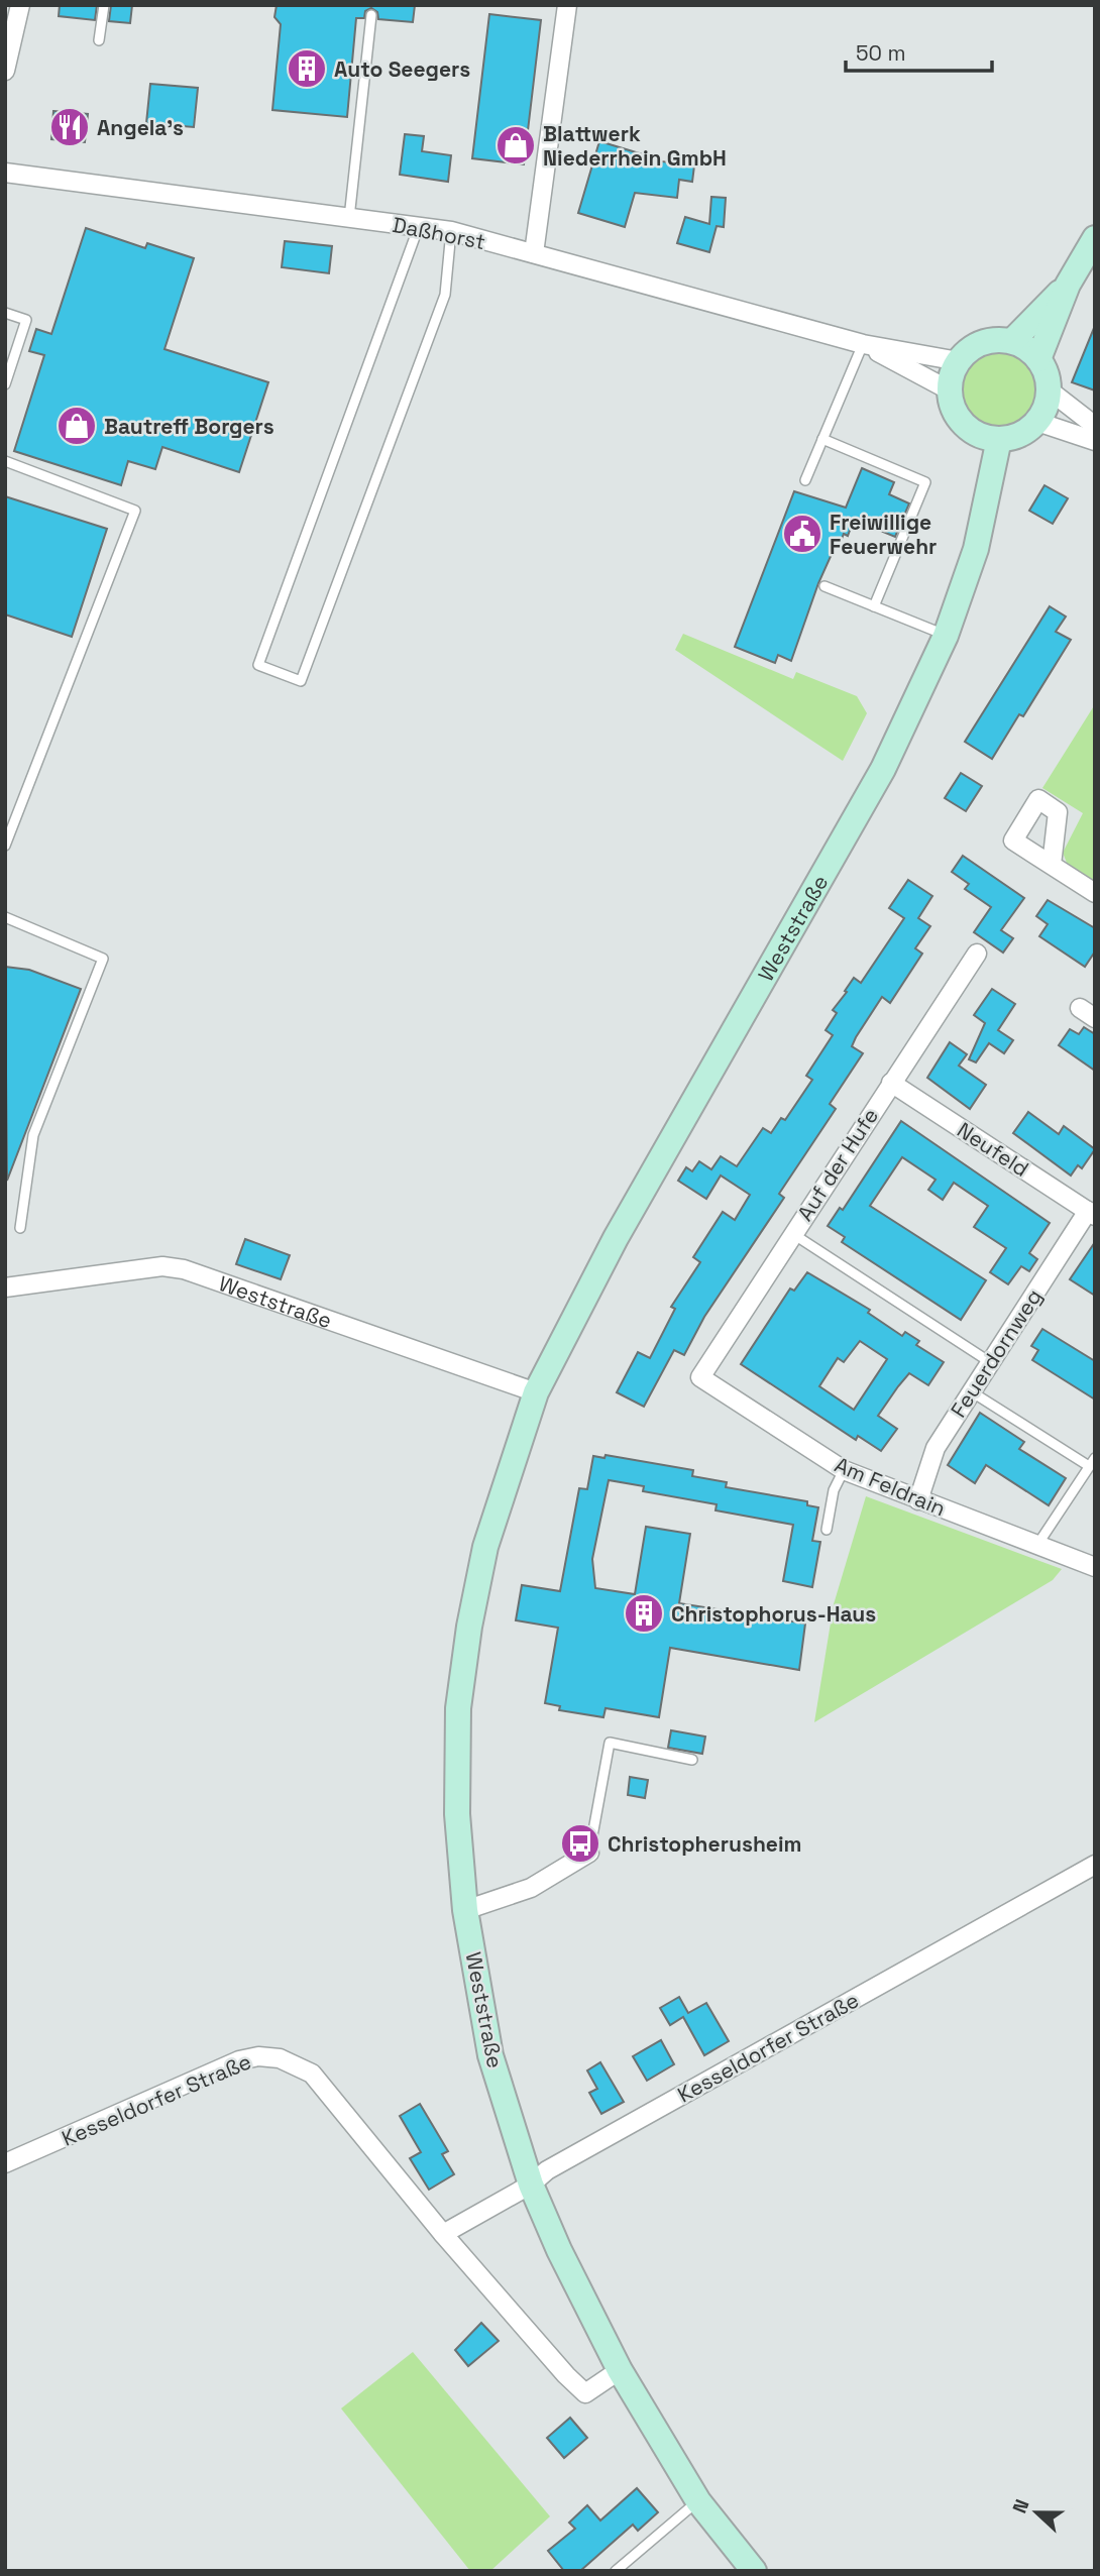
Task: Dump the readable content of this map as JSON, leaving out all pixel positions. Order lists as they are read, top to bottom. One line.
{"streets":{"main road":["Weststraße"],"street":["Daßhorst","Neufeld","Auf der Hufe","Feuerdornweg","Am Feldrain","Kesseldorfer Straße"]},"crossings":[["Daßhorst","Weststraße"],["Weststraße","Kesseldorfer Straße"],["Neufeld","Auf der Hufe"],["Neufeld","Feuerdornweg"],["Auf der Hufe","Am Feldrain"],["Feuerdornweg","Am Feldrain"]],"places":{"building":["Auto Seegers","Christophorus-Haus"],"restaurant":["Angela's"],"shop":["Blattwerk Niederrhein GmbH","Bautreff Borgers"],"public building":["Freiwillige Feuerwehr"],"bus stop":["Christopherusheim"]},"scale_bar":"50 m","north":"left"}
